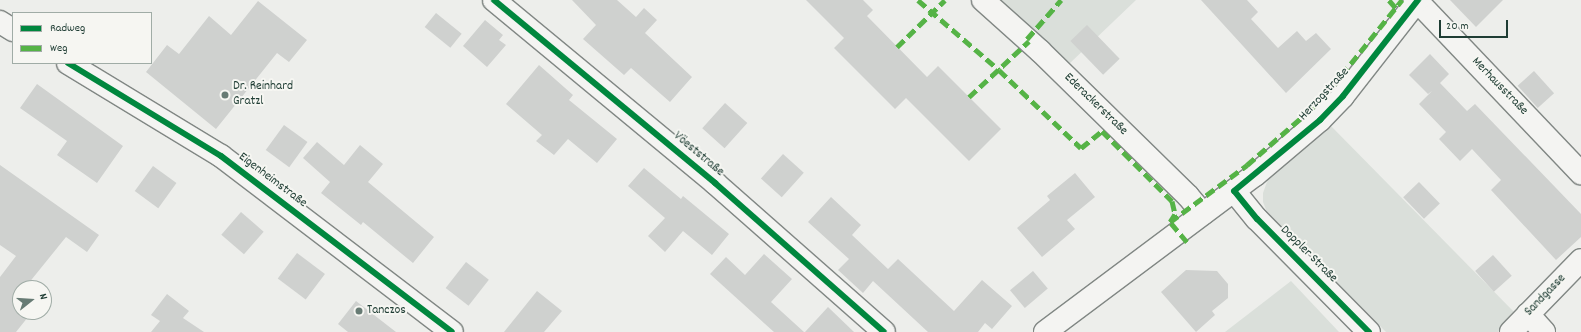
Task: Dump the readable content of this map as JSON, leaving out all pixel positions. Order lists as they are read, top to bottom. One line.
{"streets":{"street":["Merhausstraße","Herzogstraße","Ederackerstraße","Vöeststraße","Eigenheimstraße","Doppler Straße","Sandgasse"]},"crossings":[["Merhausstraße","Herzogstraße"],["Herzogstraße","Ederackerstraße"],["Herzogstraße","Doppler Straße"]],"places":["Dr. Reinhard Gratzl","Tanczos"],"legend":["Radweg","Weg"],"scale_bar":"20 m","north":"right"}
